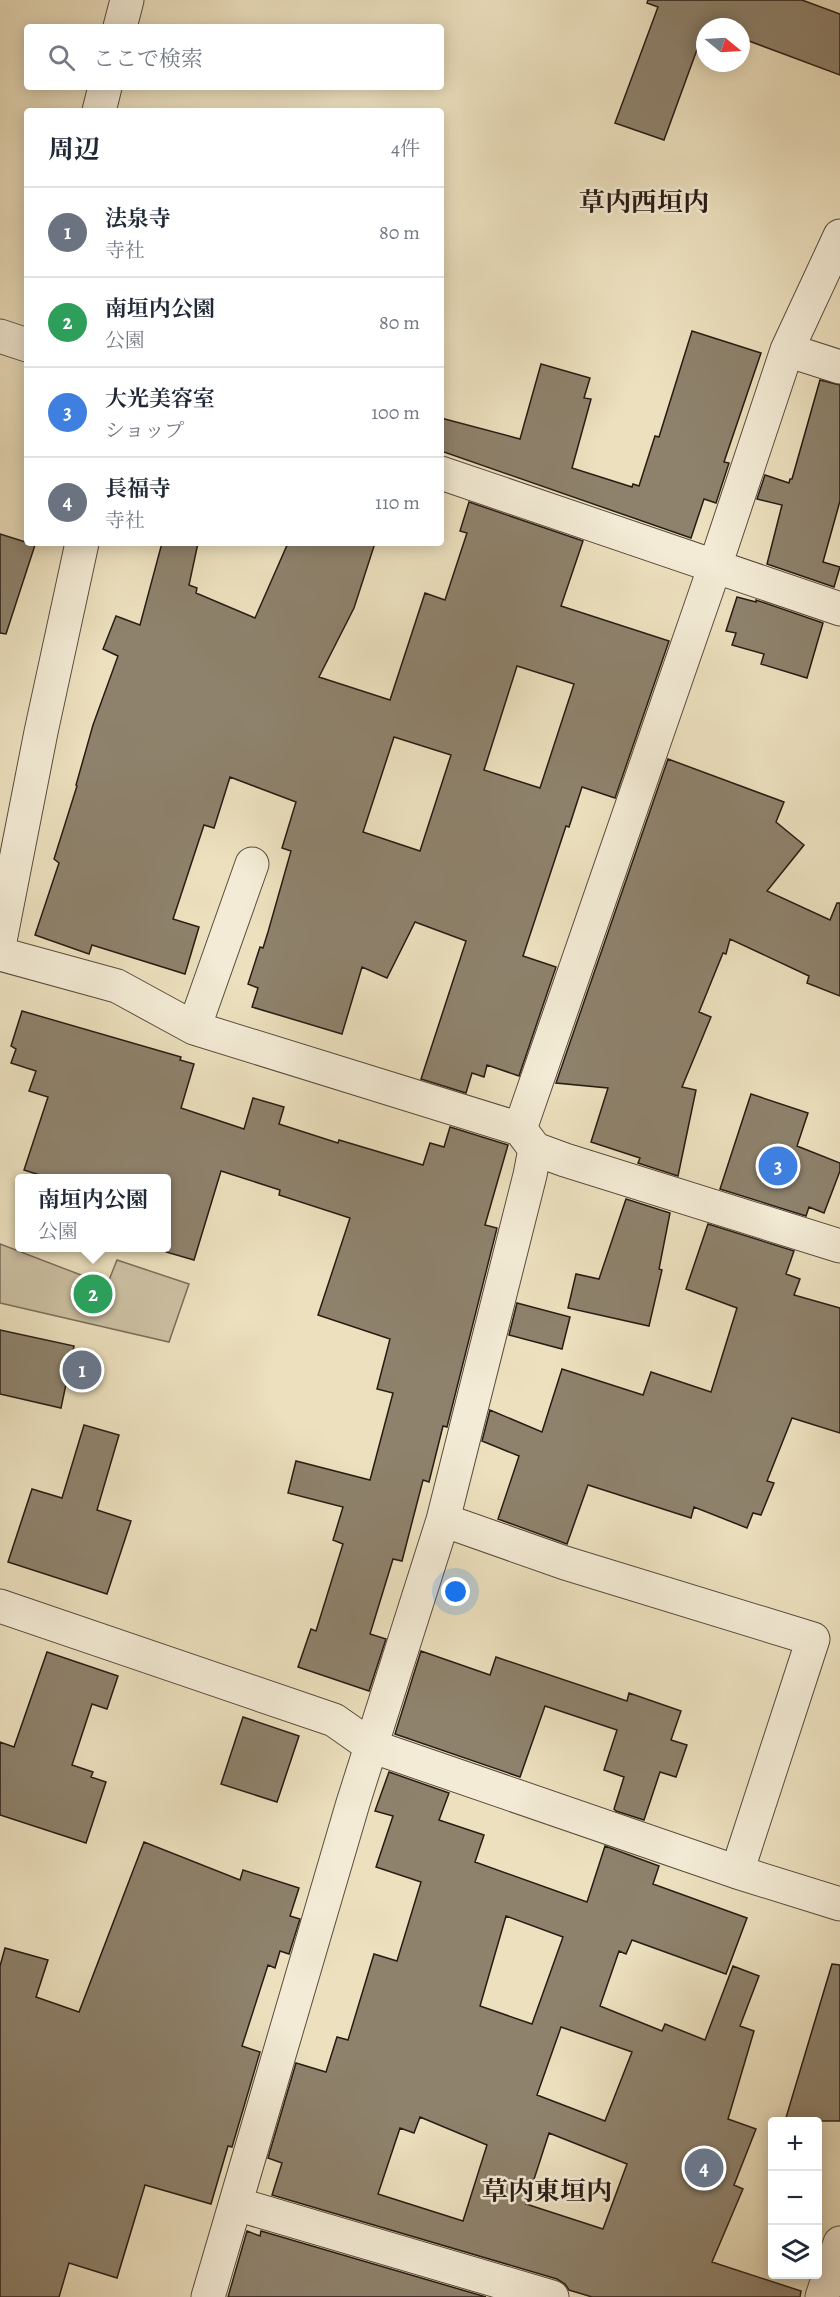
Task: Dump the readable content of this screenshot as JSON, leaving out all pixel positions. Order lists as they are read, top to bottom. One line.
{"districts":["草内西垣内","草内東垣内"],"north":"right","page":{"search":"ここで検索","heading":["周辺","4件"],"list":[{"mark":"1","name":"法泉寺","note":"寺社","value":"80 m"},{"mark":"2","name":"南垣内公園","note":"公園","value":"80 m"},{"mark":"3","name":"大光美容室","note":"ショップ","value":"100 m"},{"mark":"4","name":"長福寺","note":"寺社","value":"110 m"}],"pins":["3","2","1","4"],"popup":["南垣内公園","公園"],"map_buttons":["+","−"]}}
